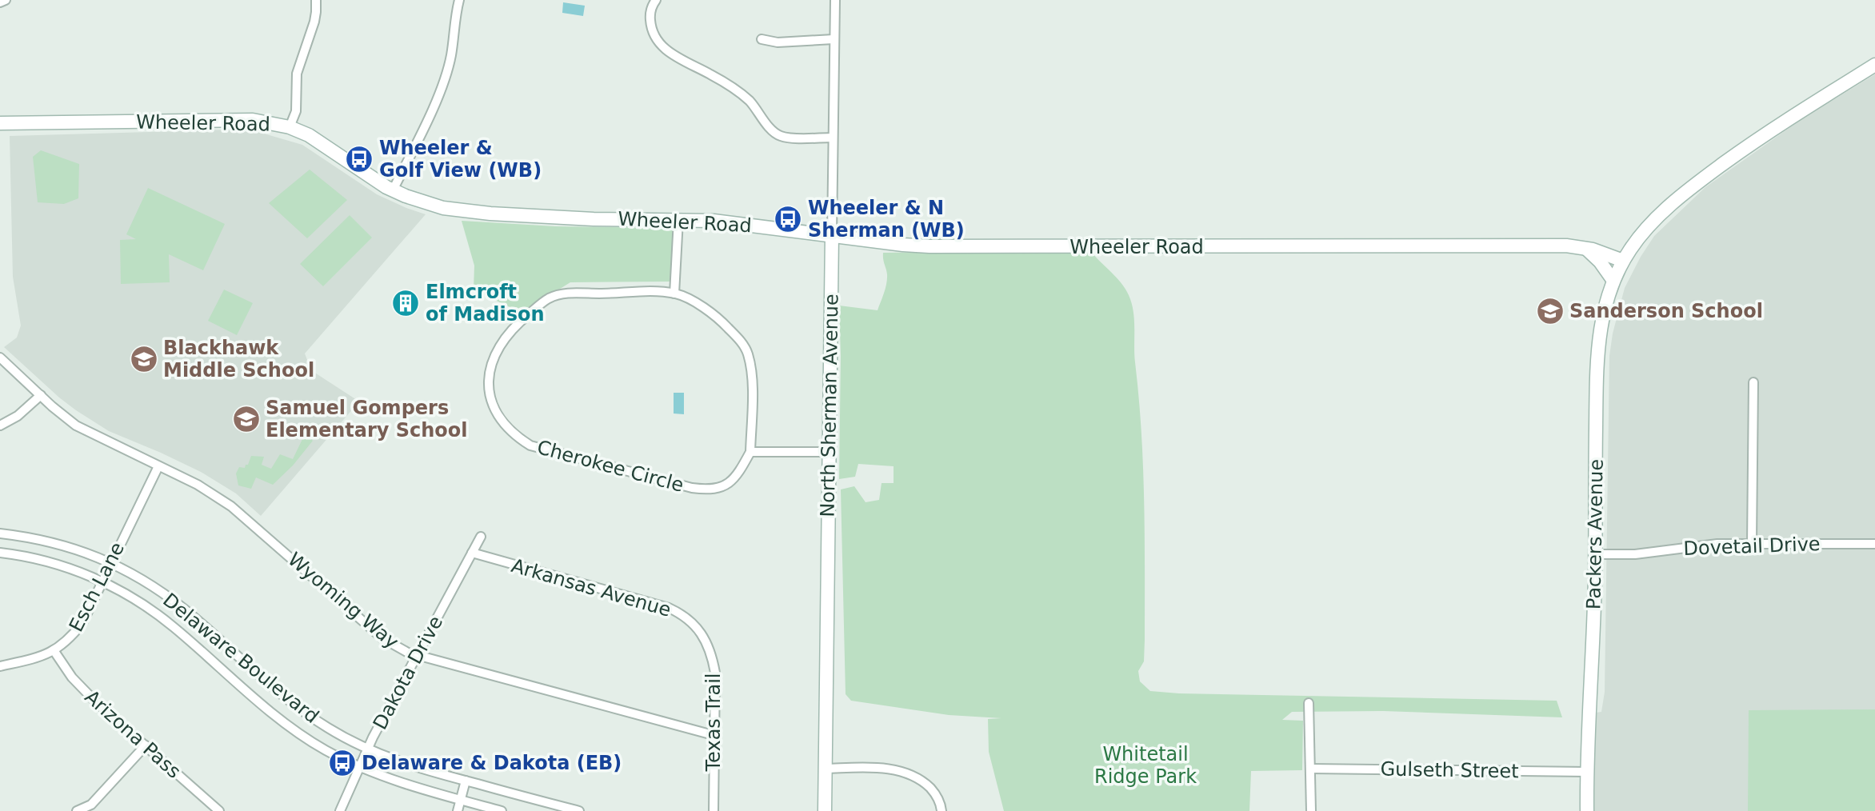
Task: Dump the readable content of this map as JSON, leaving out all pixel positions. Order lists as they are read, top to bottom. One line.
{"streets":{"street":["Wheeler Road","North Sherman Avenue","Cherokee Circle","Packers Avenue","Dovetail Drive","Esch Lane","Arkansas Avenue","Wyoming Way","Delaware Boulevard","Dakota Drive","Texas Trail","Arizona Pass","Gulseth Street"]},"crossings":[["Wheeler Road","North Sherman Avenue"],["Wheeler Road","Packers Avenue"],["Packers Avenue","Dovetail Drive"],["Packers Avenue","Gulseth Street"],["Esch Lane","Wyoming Way"],["Esch Lane","Delaware Boulevard"],["Esch Lane","Arizona Pass"],["Arkansas Avenue","Dakota Drive"],["Arkansas Avenue","Texas Trail"],["Wyoming Way","Dakota Drive"],["Wyoming Way","Texas Trail"],["Delaware Boulevard","Dakota Drive"]],"parks":["Whitetail Ridge Park"],"places":{"bus stop":["Wheeler & Golf View (WB)","Wheeler & N Sherman (WB)","Delaware & Dakota (EB)"],"building":["Elmcroft of Madison"],"school or university":["Sanderson School","Blackhawk Middle School","Samuel Gompers Elementary School"]}}
